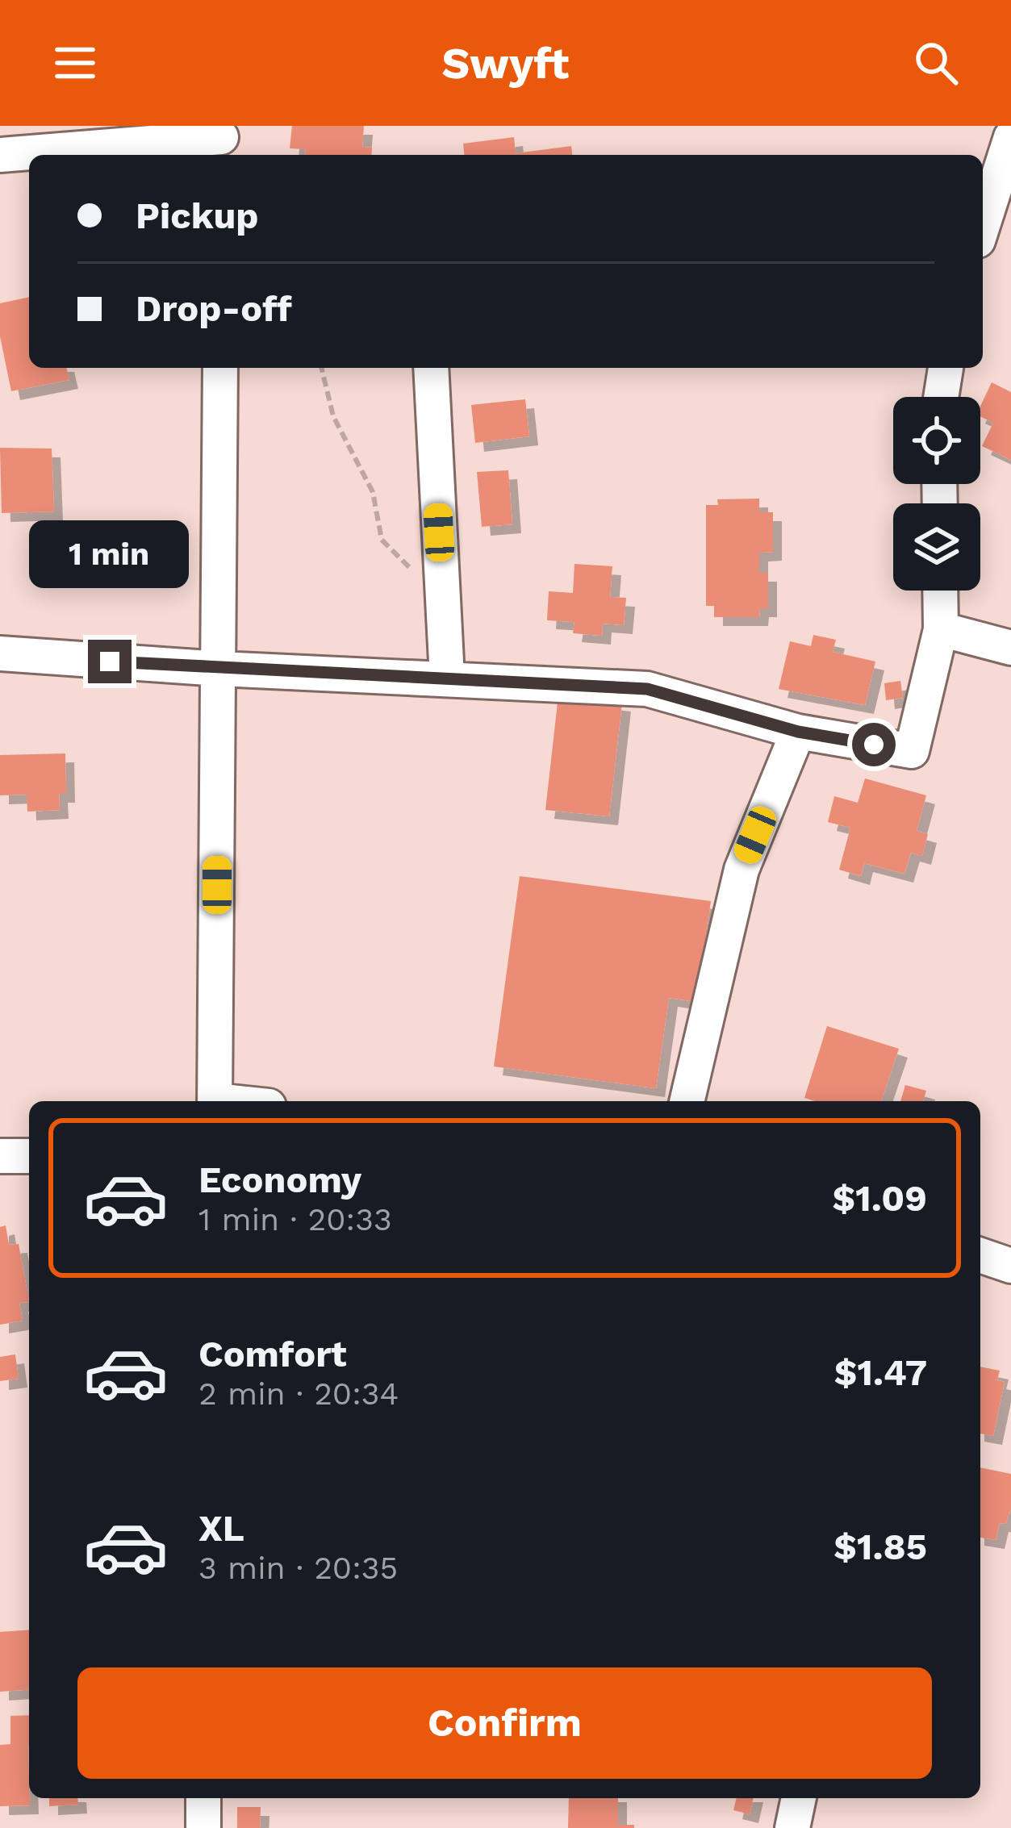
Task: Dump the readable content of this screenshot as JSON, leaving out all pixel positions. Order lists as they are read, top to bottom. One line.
{"page":{"header":"Swyft","banner":["Pickup","Drop-off"],"bubble":"1 min","list":[{"name":"Economy","note":"1 min · 20:33","value":"$1.09"},{"name":"Comfort","note":"2 min · 20:34","value":"$1.47"},{"name":"XL","note":"3 min · 20:35","value":"$1.85"}],"buttons":"Confirm"}}
